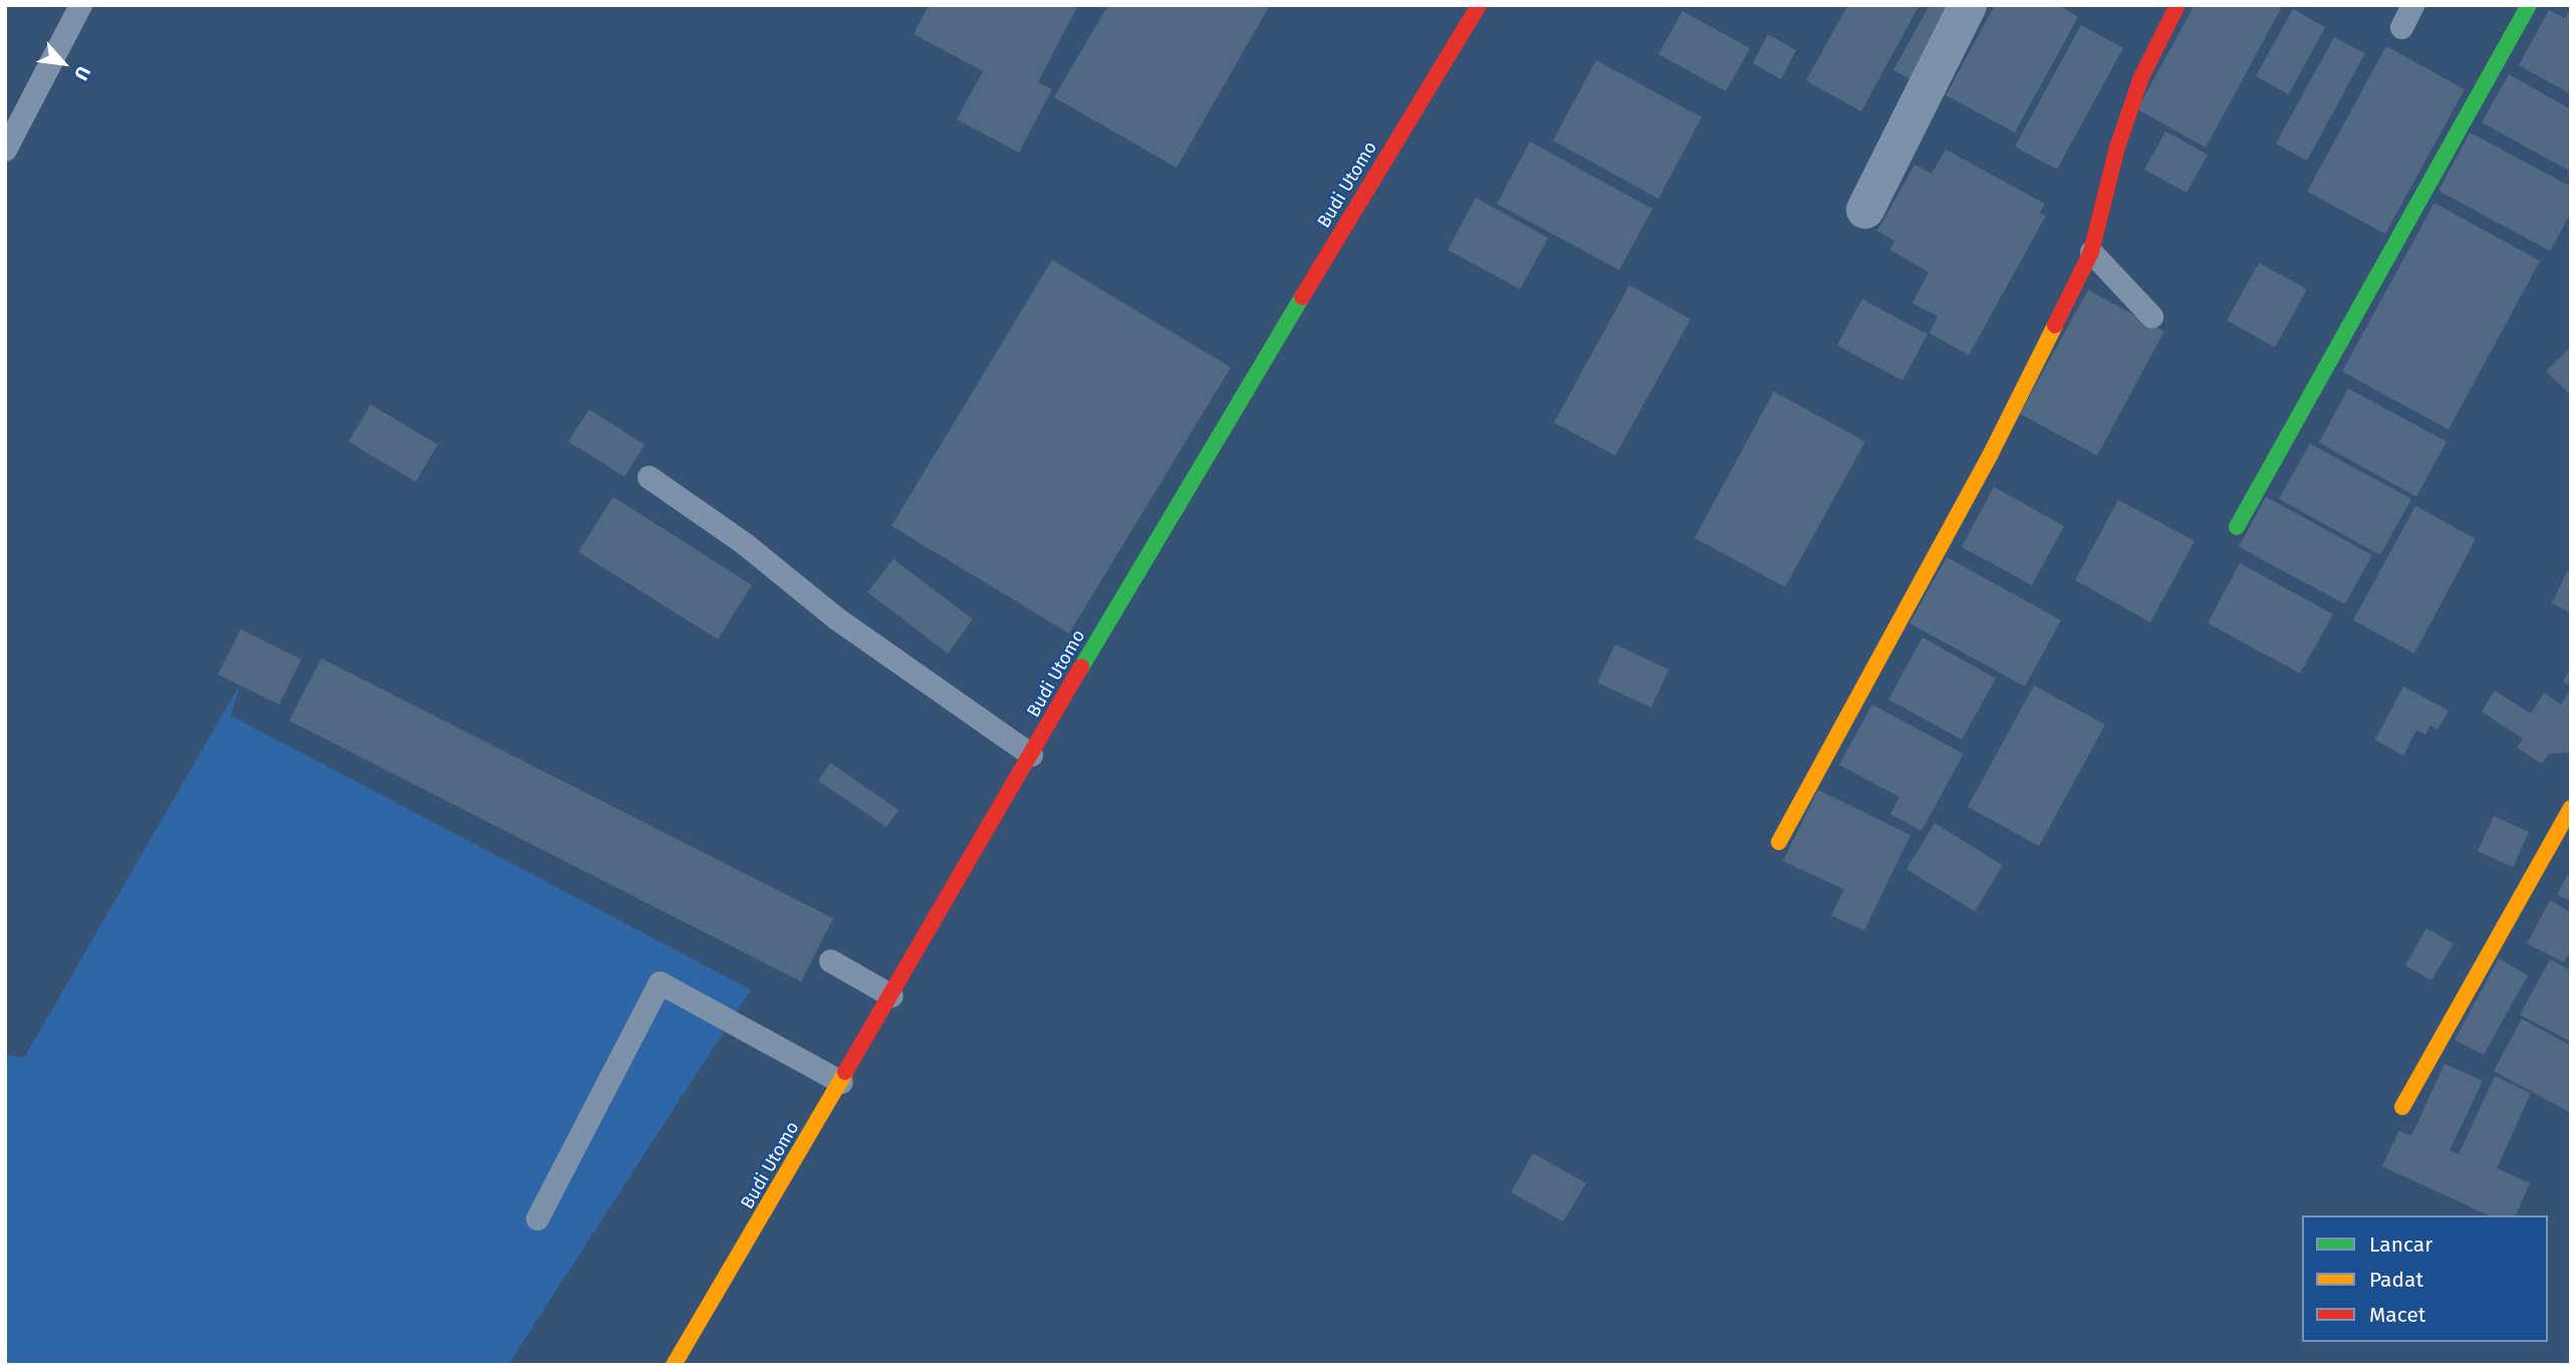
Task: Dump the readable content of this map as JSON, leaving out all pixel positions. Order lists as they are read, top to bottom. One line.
{"streets":{"street":["Budi Utomo"]},"legend":["Lancar","Padat","Macet"],"north":"bottom right"}
